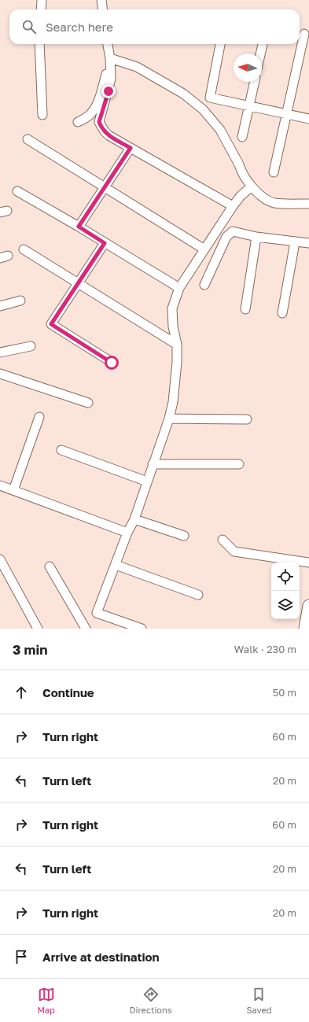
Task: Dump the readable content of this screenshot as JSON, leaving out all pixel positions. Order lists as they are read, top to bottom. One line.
{"north":"left","page":{"search":"Search here","heading":["3 min","Walk · 230 m"],"list":[["Continue","50 m"],["Turn right","60 m"],["Turn left","20 m"],["Turn right","60 m"],["Turn left","20 m"],["Turn right","20 m"],"Arrive at destination"],"nav":["Map","Directions","Saved"]}}
